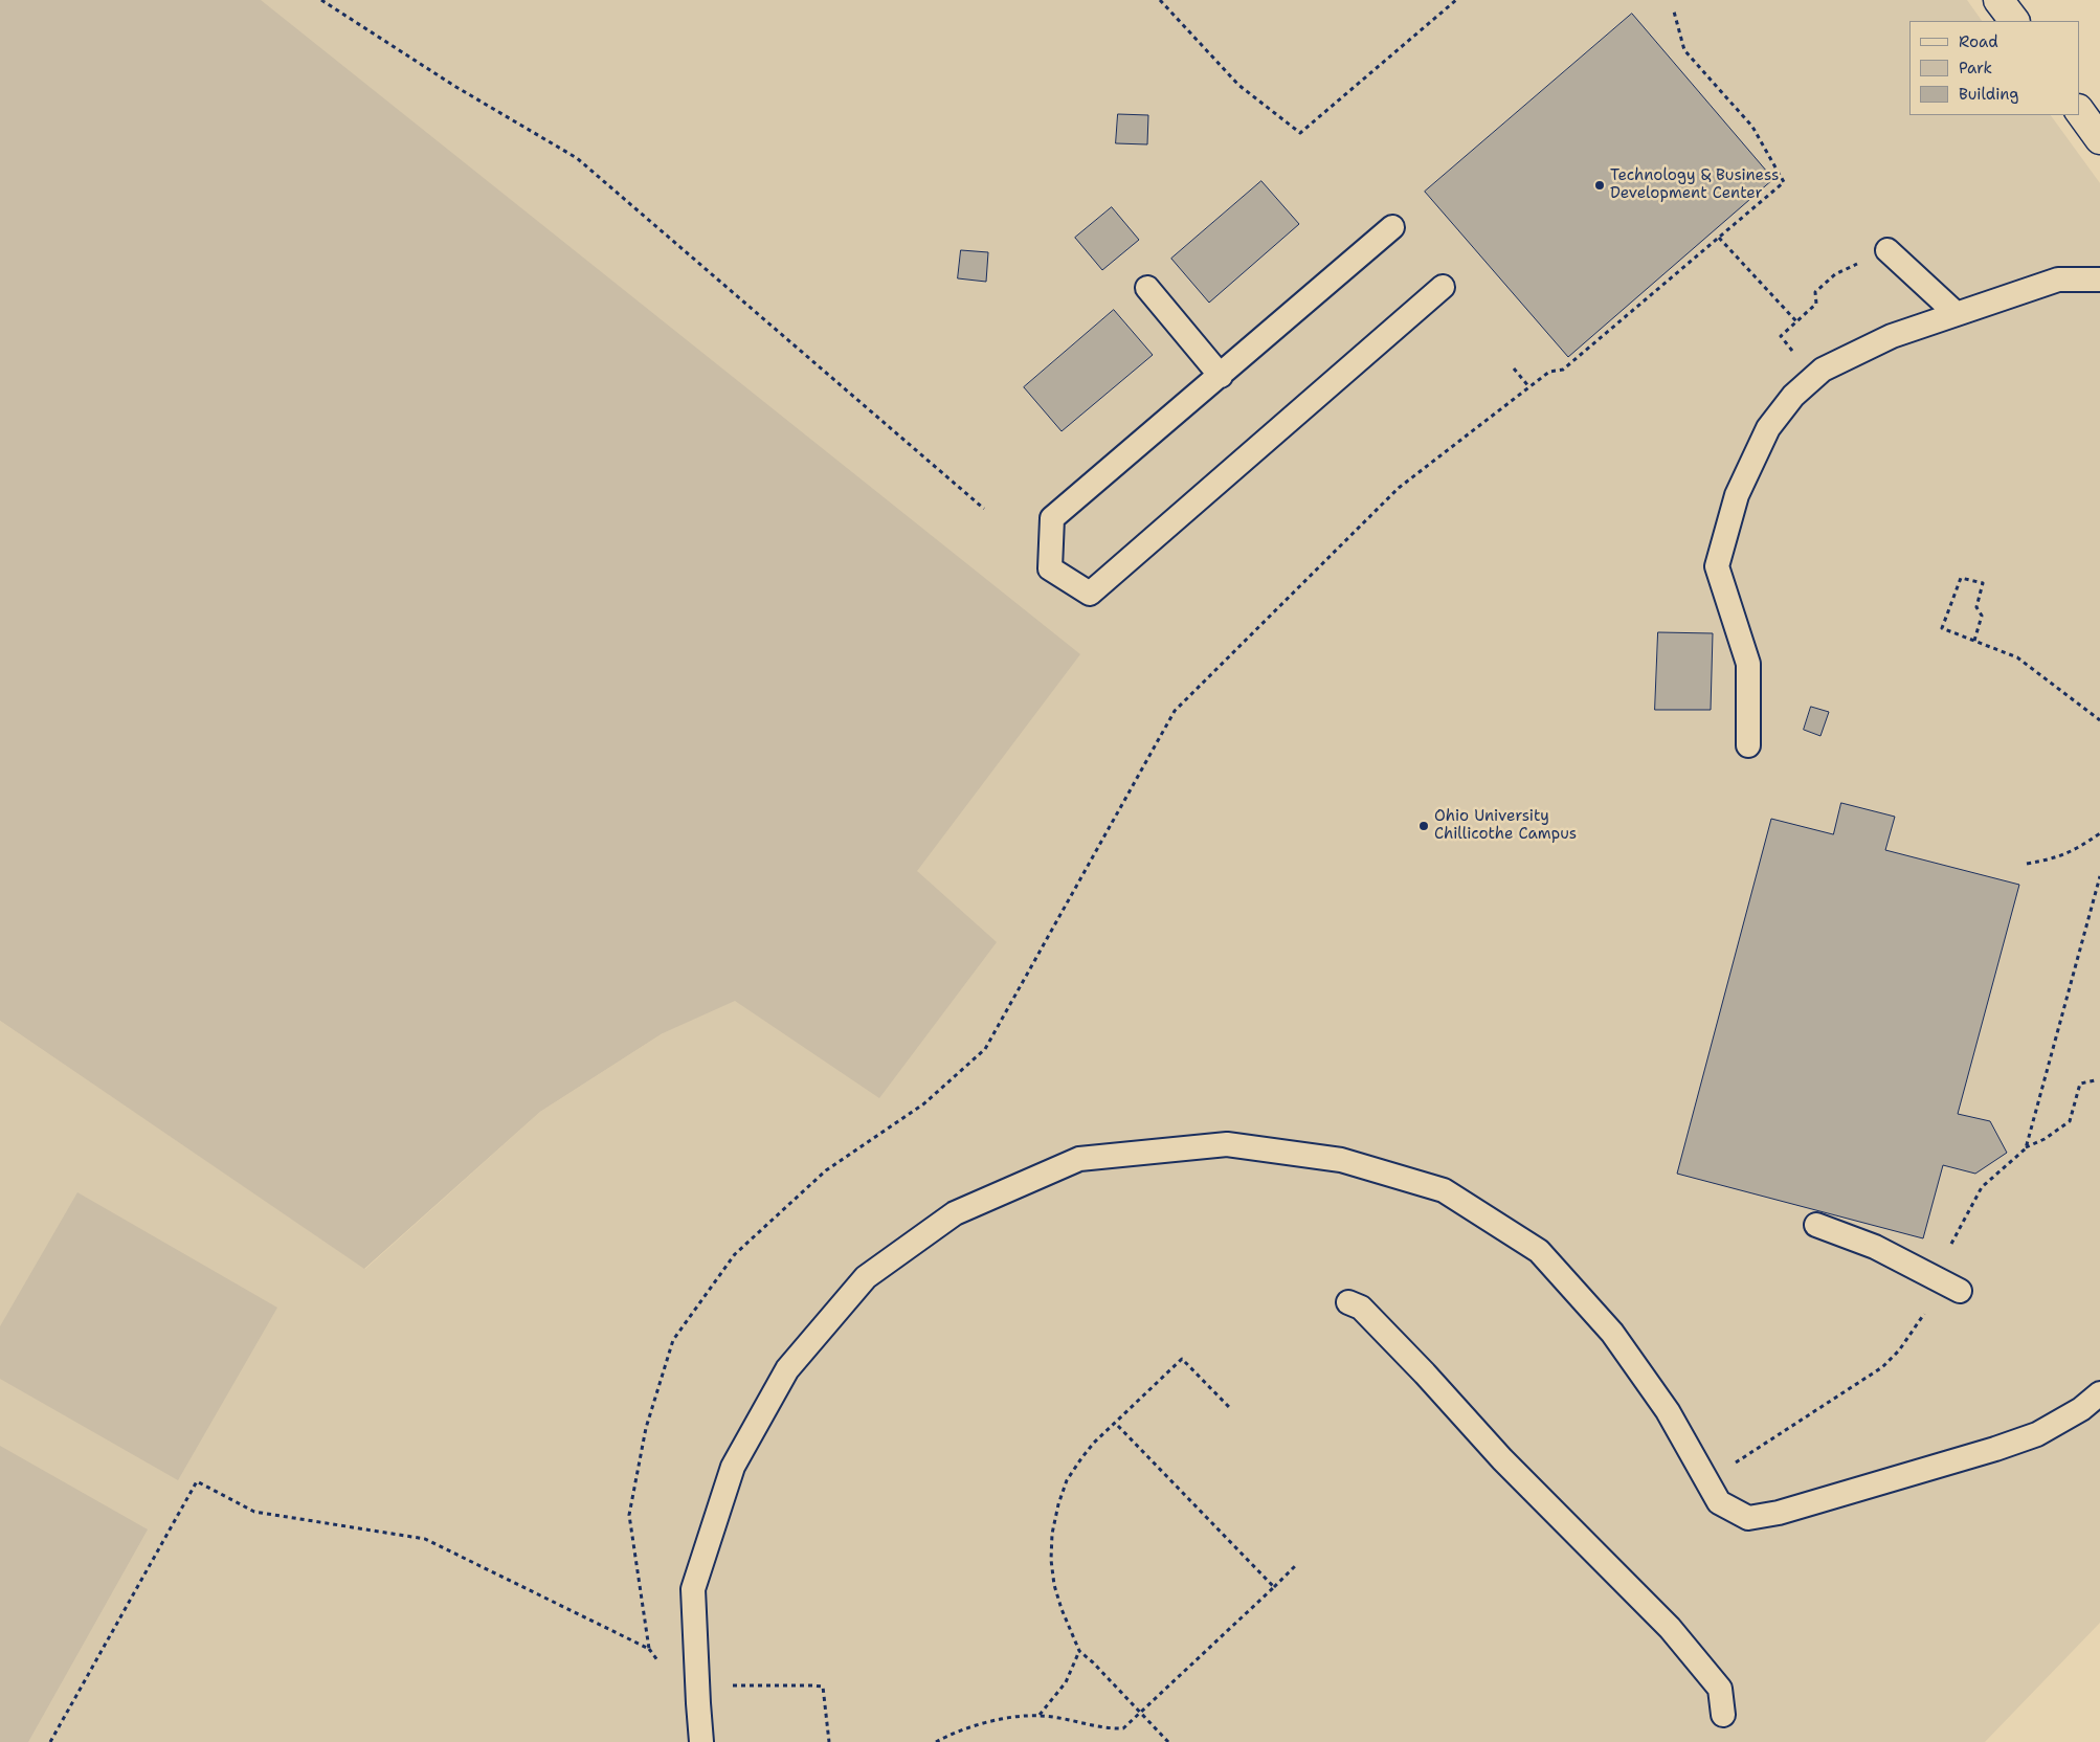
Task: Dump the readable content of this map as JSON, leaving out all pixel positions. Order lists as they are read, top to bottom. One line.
{"places":["Technology & Business Development Center","Ohio University Chillicothe Campus"],"legend":["Road","Park","Building"]}
